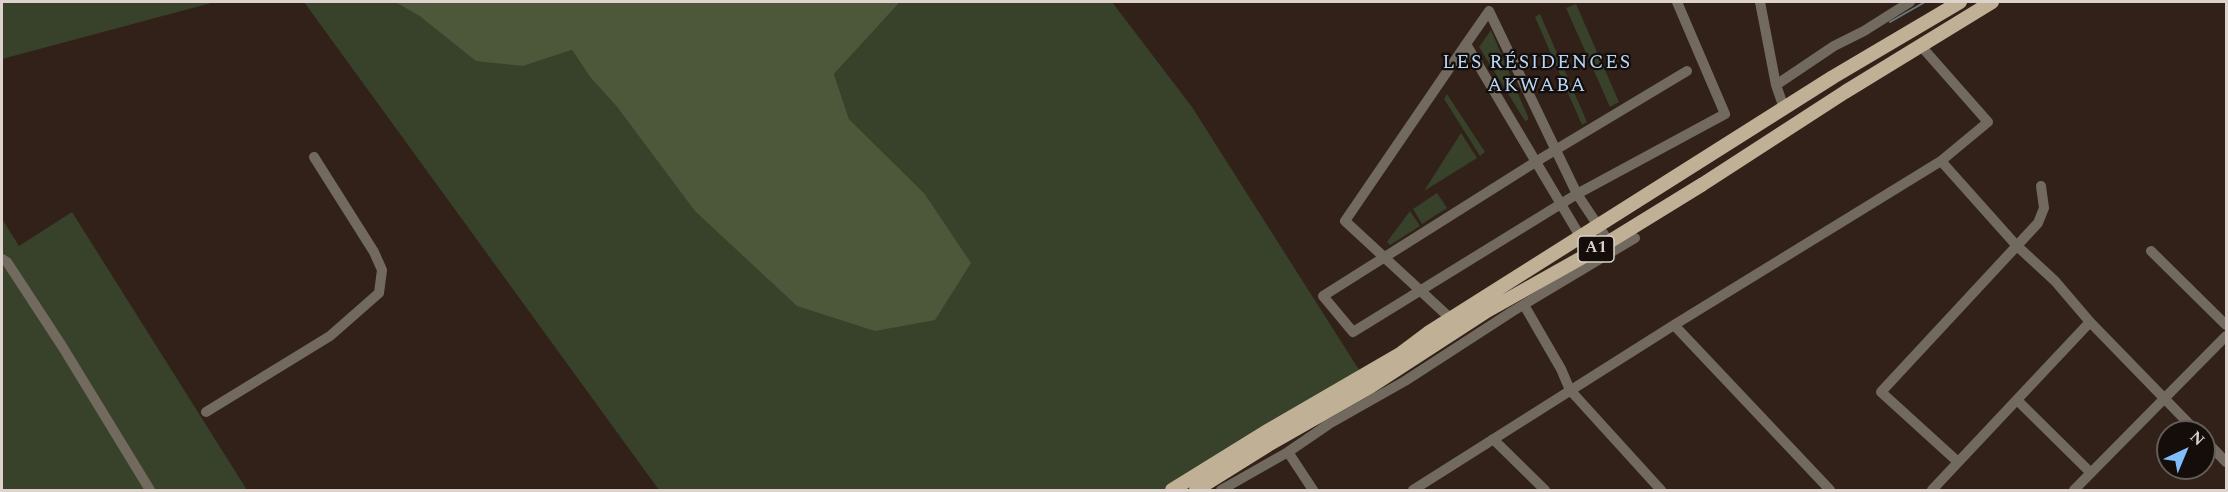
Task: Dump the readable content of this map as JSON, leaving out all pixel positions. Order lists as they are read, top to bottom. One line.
{"streets":{"main road":["A1"]},"districts":["LES RÉSIDENCES AKWABA"],"north":"top right"}
